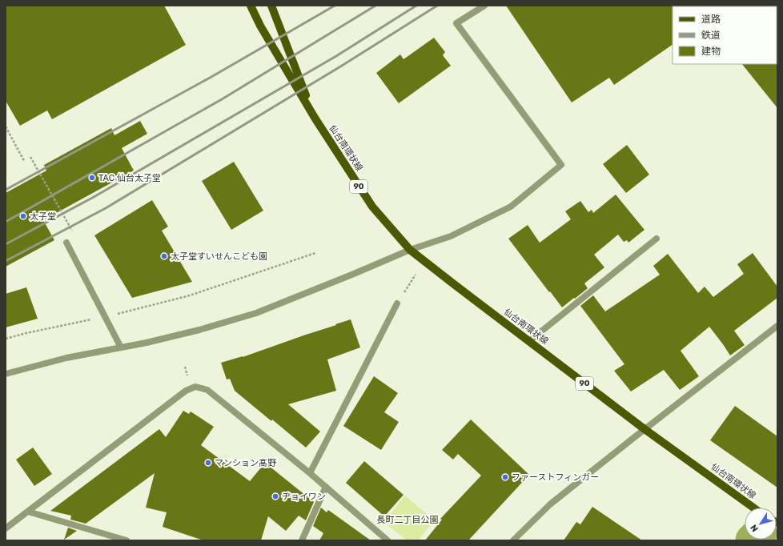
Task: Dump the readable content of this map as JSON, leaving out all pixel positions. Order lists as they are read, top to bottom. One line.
{"streets":{"main road":["仙台南環状線","90"]},"parks":["長町二丁目公園"],"places":["TAC 仙台太子堂","太子堂","太子堂すいせんこども園","マンション髙野","ファーストフィンガー","ヂョイワン"],"legend":["道路","鉄道","建物"],"north":"bottom left"}
